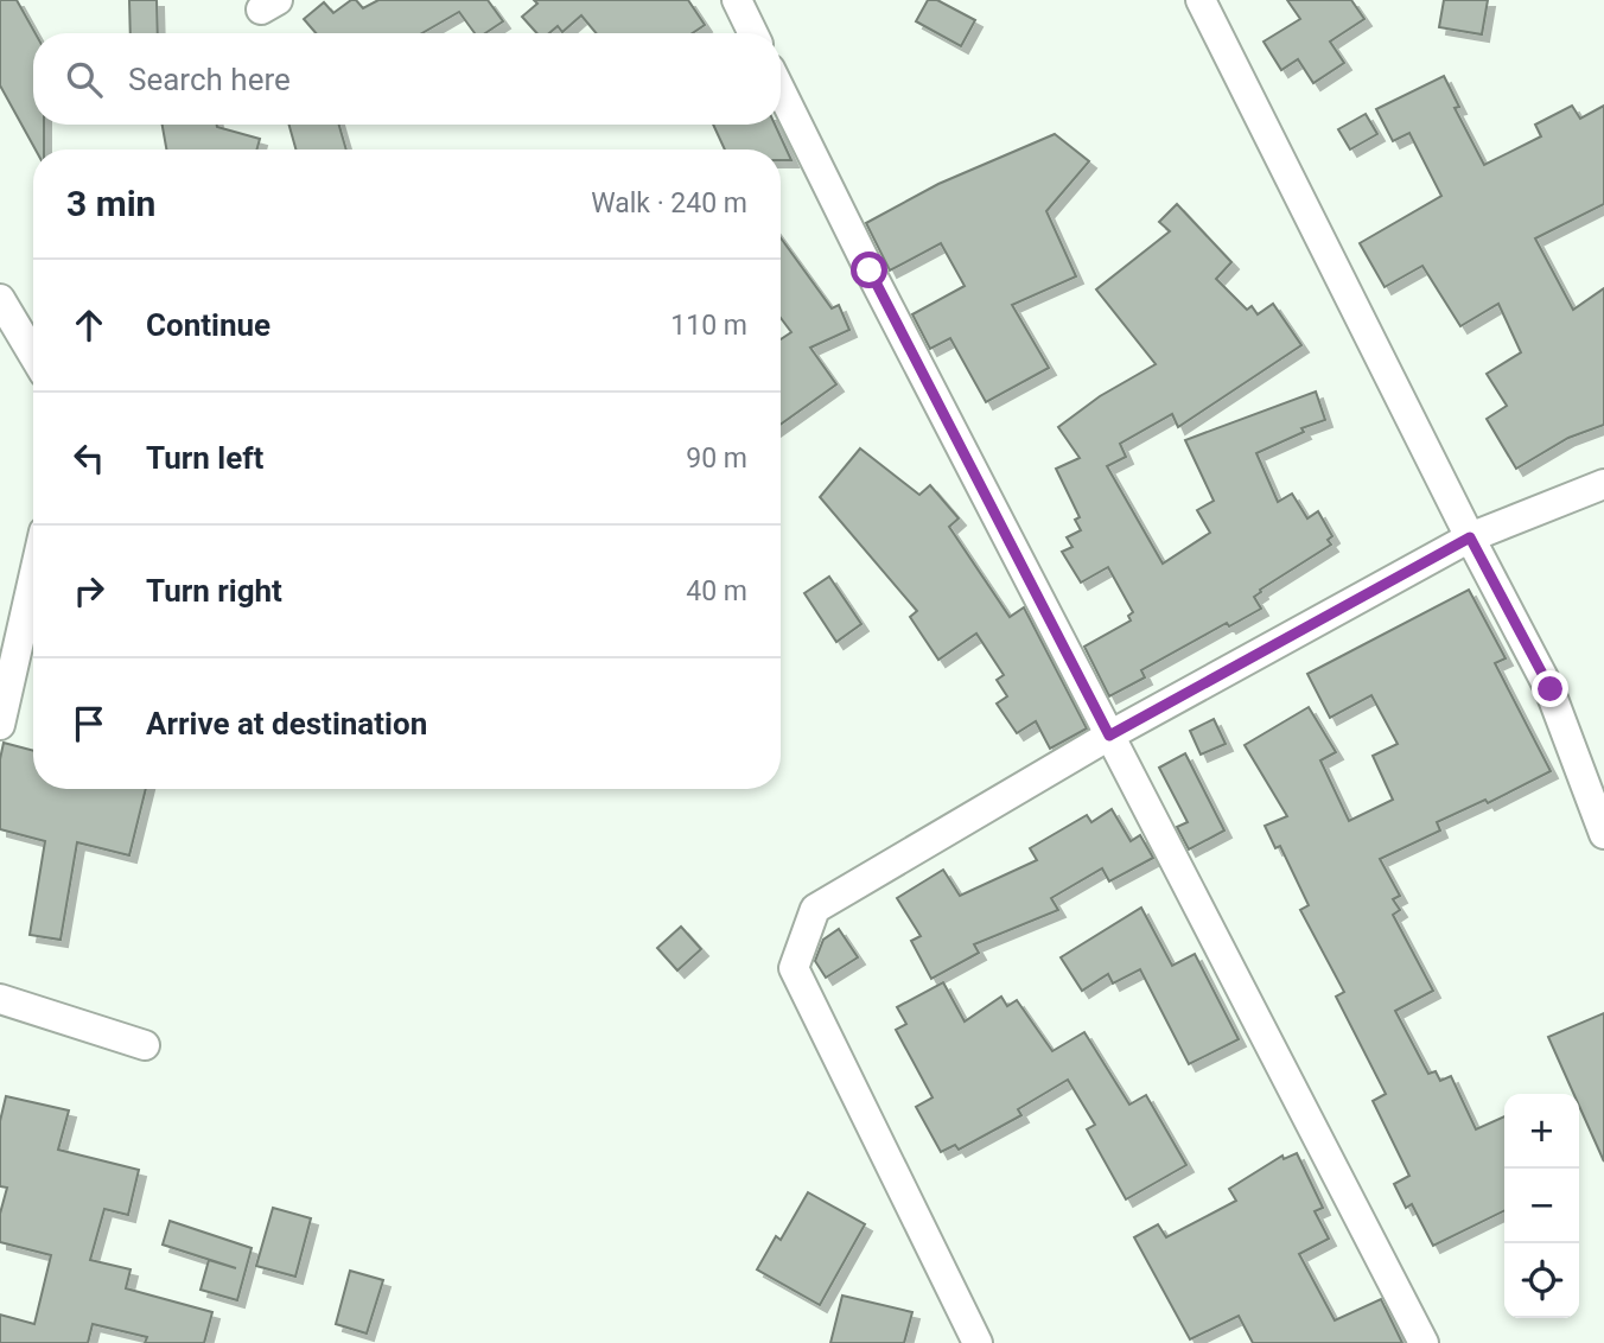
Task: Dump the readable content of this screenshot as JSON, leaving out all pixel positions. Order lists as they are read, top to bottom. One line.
{"page":{"search":"Search here","heading":["3 min","Walk · 240 m"],"list":[["Continue","110 m"],["Turn left","90 m"],["Turn right","40 m"],"Arrive at destination"],"map_buttons":["+","−"]}}
